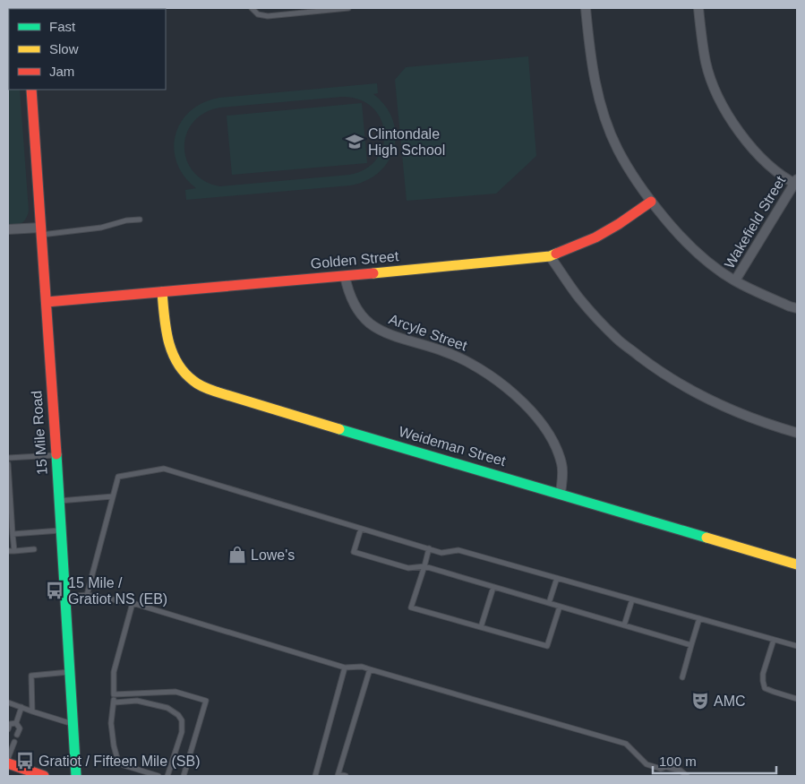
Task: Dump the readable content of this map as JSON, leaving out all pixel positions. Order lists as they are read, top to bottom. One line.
{"streets":{"street":["Wakefield Street","Golden Street","Arcyle Street","15 Mile Road","Weideman Street"]},"crossings":[["Golden Street","Arcyle Street"],["Golden Street","15 Mile Road"],["Golden Street","Weideman Street"],["Arcyle Street","Weideman Street"]],"places":{"school or university":["Clintondale High School"],"shop":["Lowe's"],"bus stop":["15 Mile / Gratiot NS (EB)","Gratiot / Fifteen Mile (SB)"],"theatre":["AMC"]},"legend":["Fast","Slow","Jam"],"scale_bar":"100 m"}
